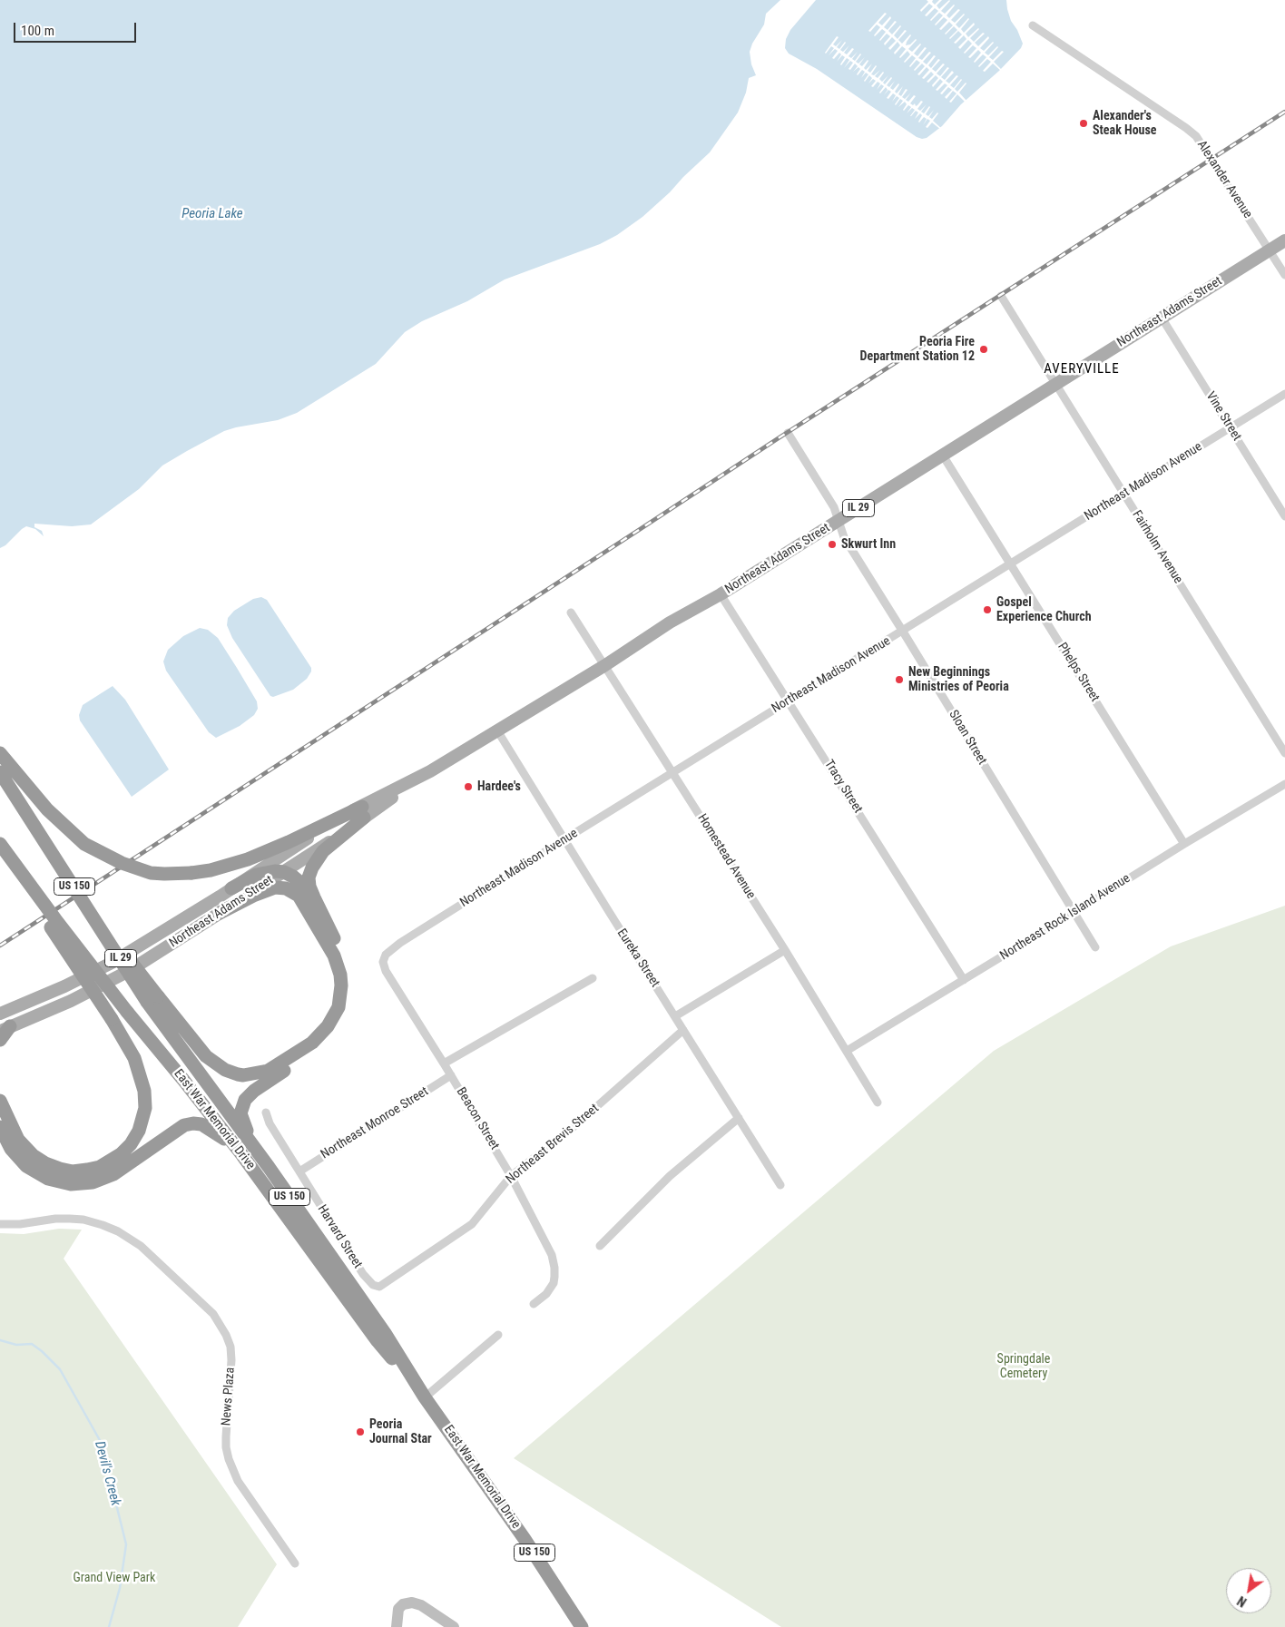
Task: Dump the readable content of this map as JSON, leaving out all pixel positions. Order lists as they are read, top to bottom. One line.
{"streets":{"highway":["US 150","East War Memorial Drive"],"main road":["Northeast Adams Street","IL 29"],"street":["Alexander Avenue","Vine Street","Northeast Madison Avenue","Fairholm Avenue","Phelps Street","Sloan Street","Tracy Street","Homestead Avenue","Northeast Rock Island Avenue","Eureka Street","Beacon Street","Northeast Monroe Street","Northeast Brevis Street","Harvard Street","News Plaza"]},"crossings":[["Alexander Avenue","Northeast Adams Street"],["Northeast Adams Street","Vine Street"],["Northeast Adams Street","Fairholm Avenue"],["Northeast Adams Street","Phelps Street"],["Northeast Adams Street","Sloan Street"],["Northeast Adams Street","Tracy Street"],["Northeast Adams Street","Homestead Avenue"],["Northeast Adams Street","Eureka Street"],["Vine Street","Northeast Madison Avenue"],["Northeast Madison Avenue","Fairholm Avenue"],["Northeast Madison Avenue","Phelps Street"],["Northeast Madison Avenue","Sloan Street"],["Northeast Madison Avenue","Tracy Street"],["Northeast Madison Avenue","Homestead Avenue"],["Northeast Madison Avenue","Eureka Street"],["Northeast Madison Avenue","Beacon Street"],["Phelps Street","Northeast Rock Island Avenue"],["Sloan Street","Northeast Rock Island Avenue"],["Tracy Street","Northeast Rock Island Avenue"],["Homestead Avenue","Northeast Rock Island Avenue"],["US 150","East War Memorial Drive"],["Eureka Street","Northeast Brevis Street"],["Beacon Street","Northeast Monroe Street"],["Beacon Street","Northeast Brevis Street"],["Northeast Monroe Street","Harvard Street"],["Northeast Brevis Street","Harvard Street"]],"districts":["AVERYVILLE"],"water":["Peoria Lake","Devil's Creek"],"parks":["Springdale Cemetery","Grand View Park"],"places":["Alexander's Steak House","Peoria Fire Department Station 12","Skwurt Inn","Gospel Experience Church","New Beginnings Ministries of Peoria","Hardee's","Peoria Journal Star"],"scale_bar":"100 m","north":"bottom left"}
